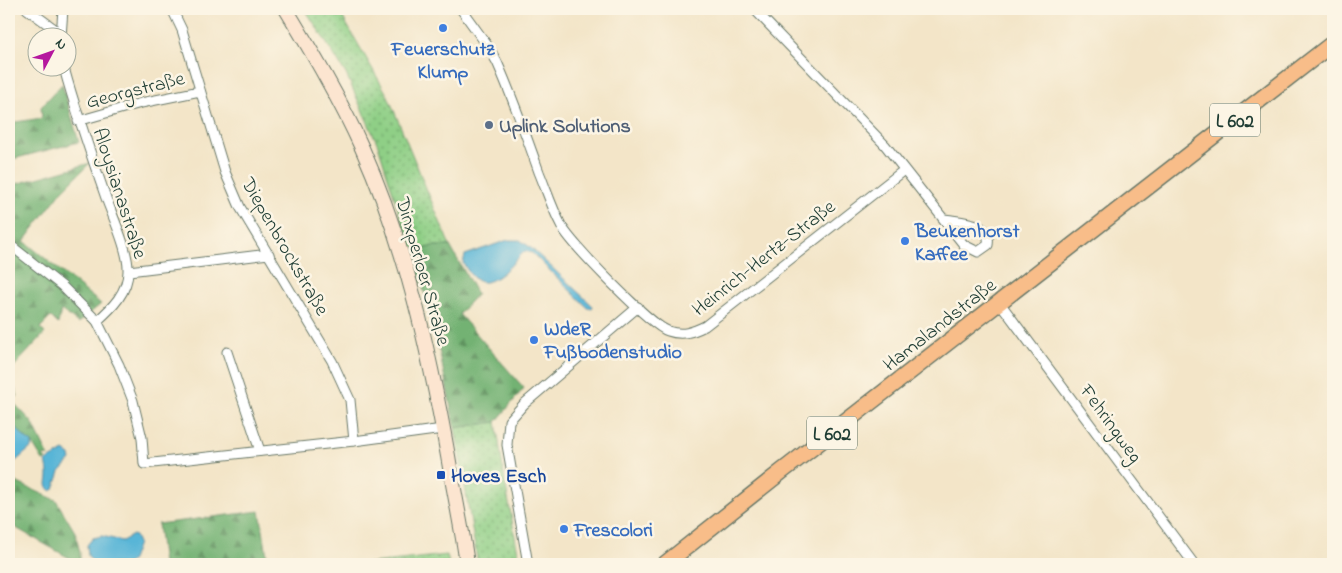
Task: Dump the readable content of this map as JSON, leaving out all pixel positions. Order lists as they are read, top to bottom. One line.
{"streets":{"main road":["L 602","Dinxperloer Straße","Hamalandstraße"],"street":["Georgstraße","Aloysianastraße","Diepenbrockstraße","Heinrich-Hertz-Straße","Fehringweg"]},"crossings":[["Georgstraße","Aloysianastraße"],["Georgstraße","Diepenbrockstraße"],["Hamalandstraße","Fehringweg"]],"places":{"other":["Feuerschutz Klump","Uplink Solutions","Beukenhorst Kaffee","WdeR Fußbodenstudio","Frescolori"],"transit":["Hoves Esch"]},"north":"top right"}
